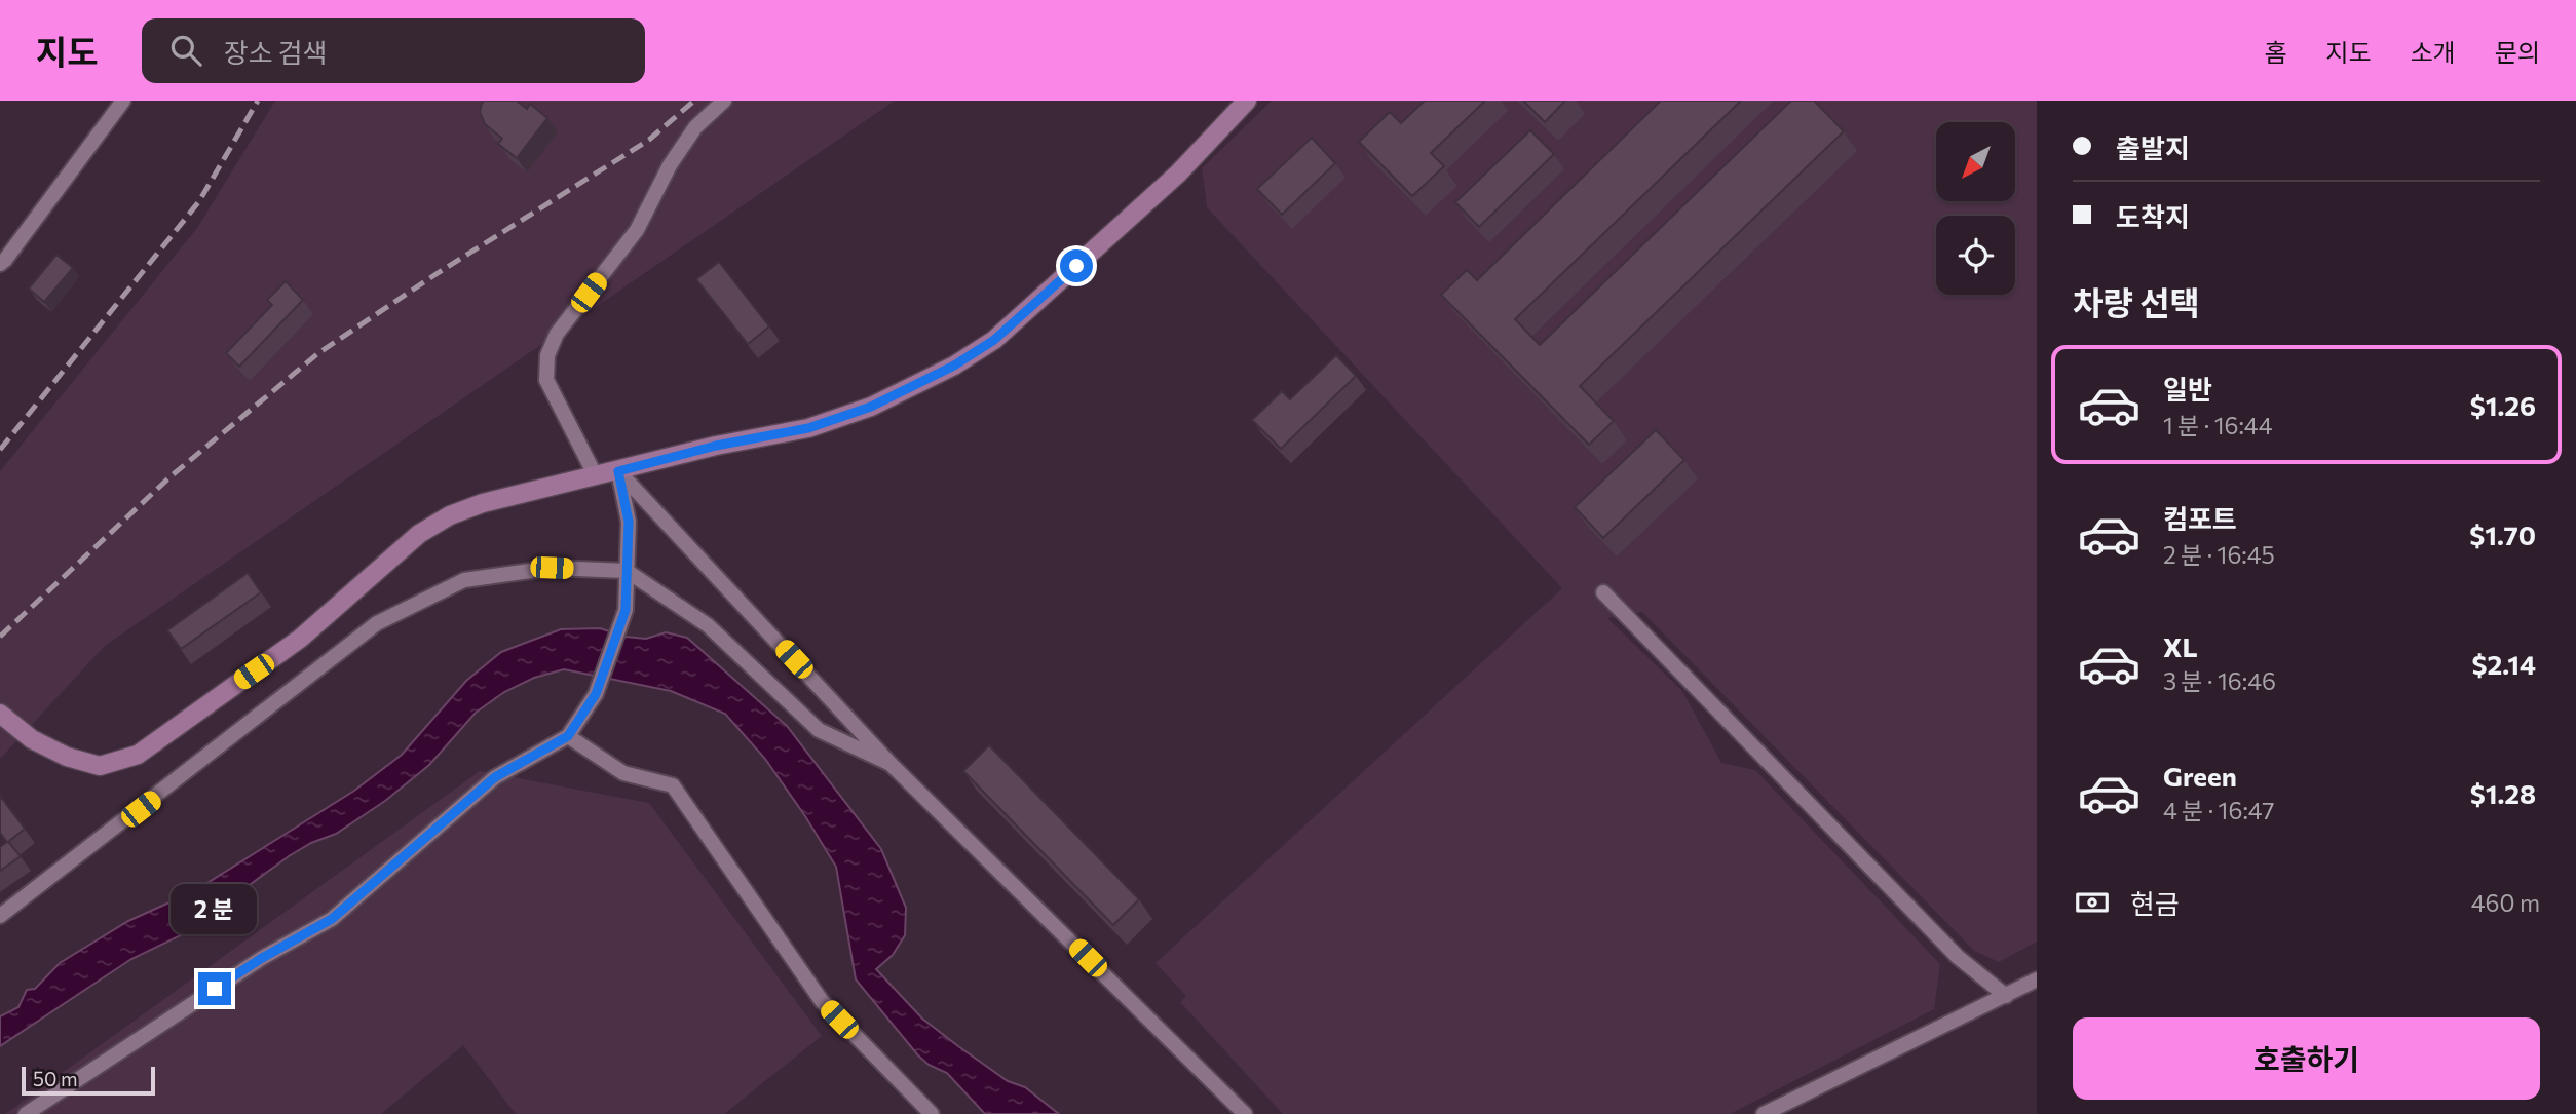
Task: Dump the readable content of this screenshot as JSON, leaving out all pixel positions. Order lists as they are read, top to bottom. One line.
{"scale_bar":"50 m","north":"bottom left","page":{"header":"지도","search":"장소 검색","nav":["홈","지도","소개","문의"],"banner":["출발지","도착지"],"heading":"차량 선택","list":[{"name":"일반","note":"1 분 · 16:44","value":"$1.26"},{"name":"컴포트","note":"2 분 · 16:45","value":"$1.70"},{"name":"XL","note":"3 분 · 16:46","value":"$2.14"},{"name":"Green","note":"4 분 · 16:47","value":"$1.28"}],"pay":["현금","460 m"],"bubble":"2 분","buttons":"호출하기","scale":"50 m"}}
